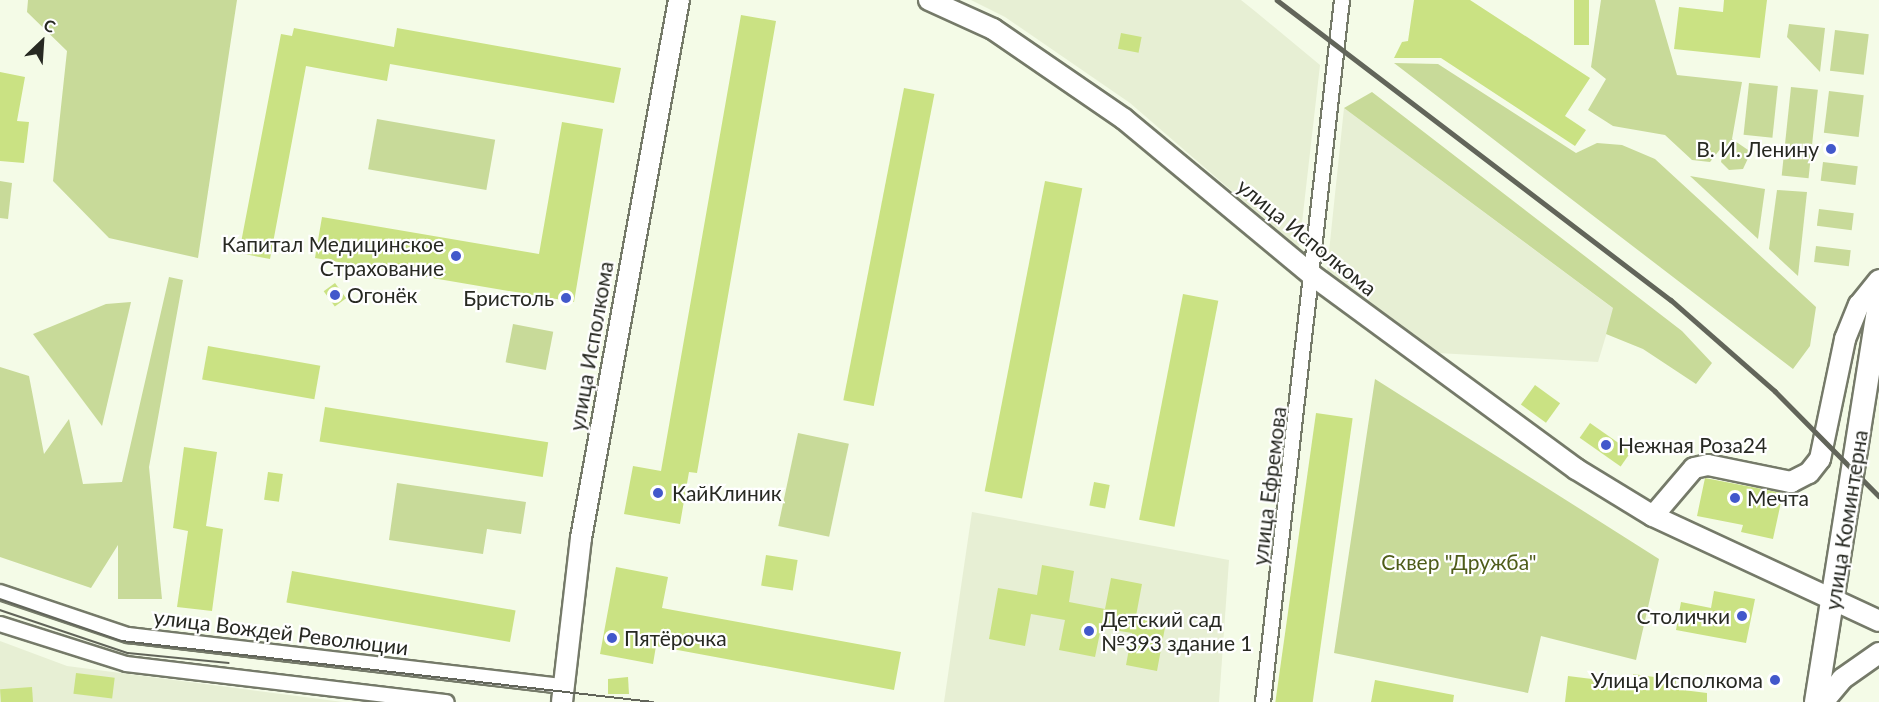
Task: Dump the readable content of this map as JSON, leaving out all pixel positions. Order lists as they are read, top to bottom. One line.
{"streets":{"main road":["улица Коминтерна"],"street":["улица Исполкома","улица Ефремова","улица Вождей Революции"]},"crossings":[["улица Исполкома","улица Ефремова"],["улица Исполкома","улица Коминтерна"],["улица Исполкома","улица Вождей Революции"]],"parks":["Сквер \"Дружба\""],"places":["В. И. Ленину","Капитал Медицинское Страхование","Огонёк","Бристоль","Нежная Роза24","КайКлиник","Мечта","Столички","Детский сад №393 здание 1","Пятёрочка","Улица Исполкома"],"north":"top right"}
